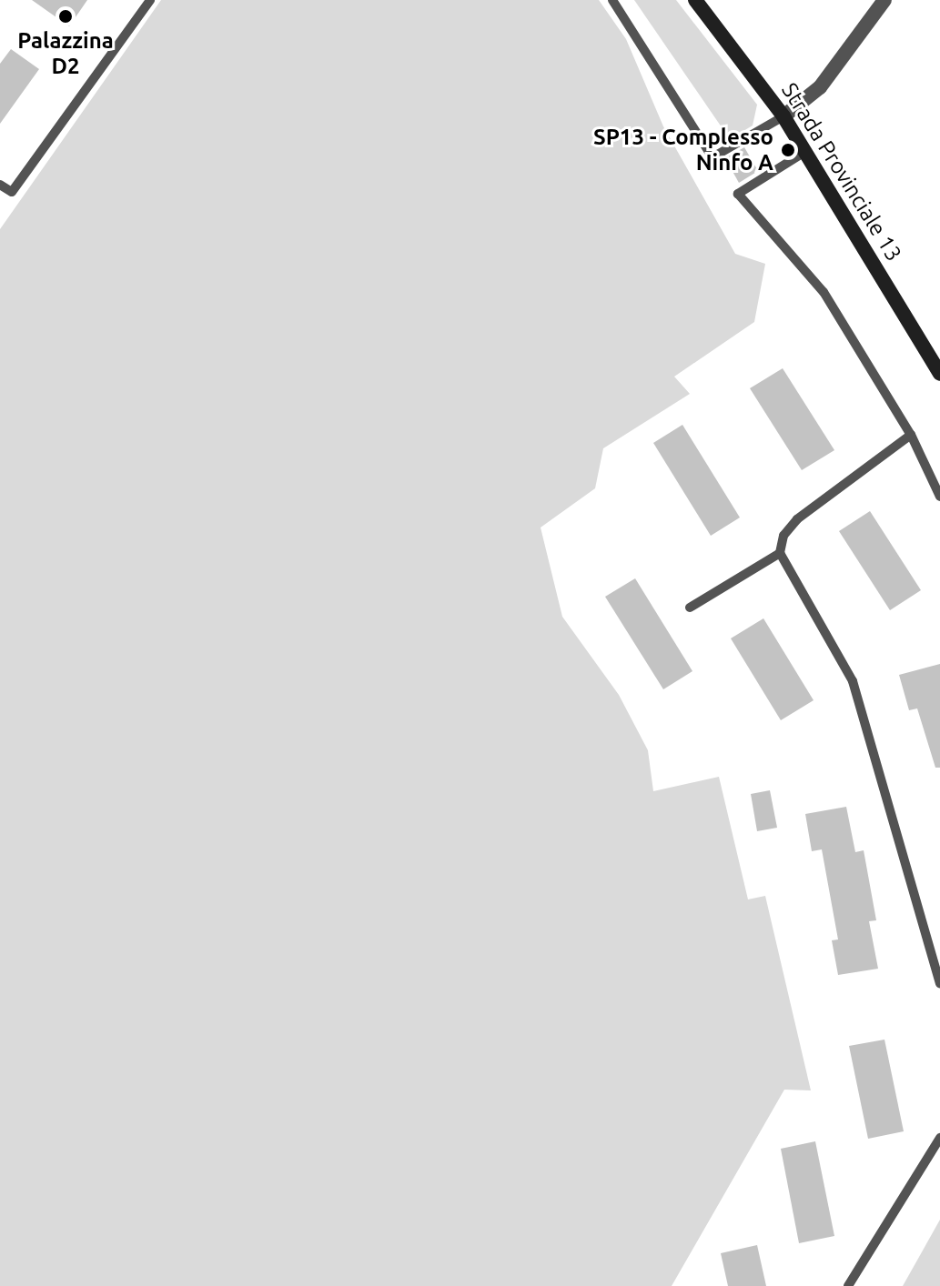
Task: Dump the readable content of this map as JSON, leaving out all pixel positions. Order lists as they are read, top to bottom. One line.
{"streets":{"main road":["Strada Provinciale 13"]},"places":["Palazzina D2","SP13 - Complesso Ninfo A"]}
